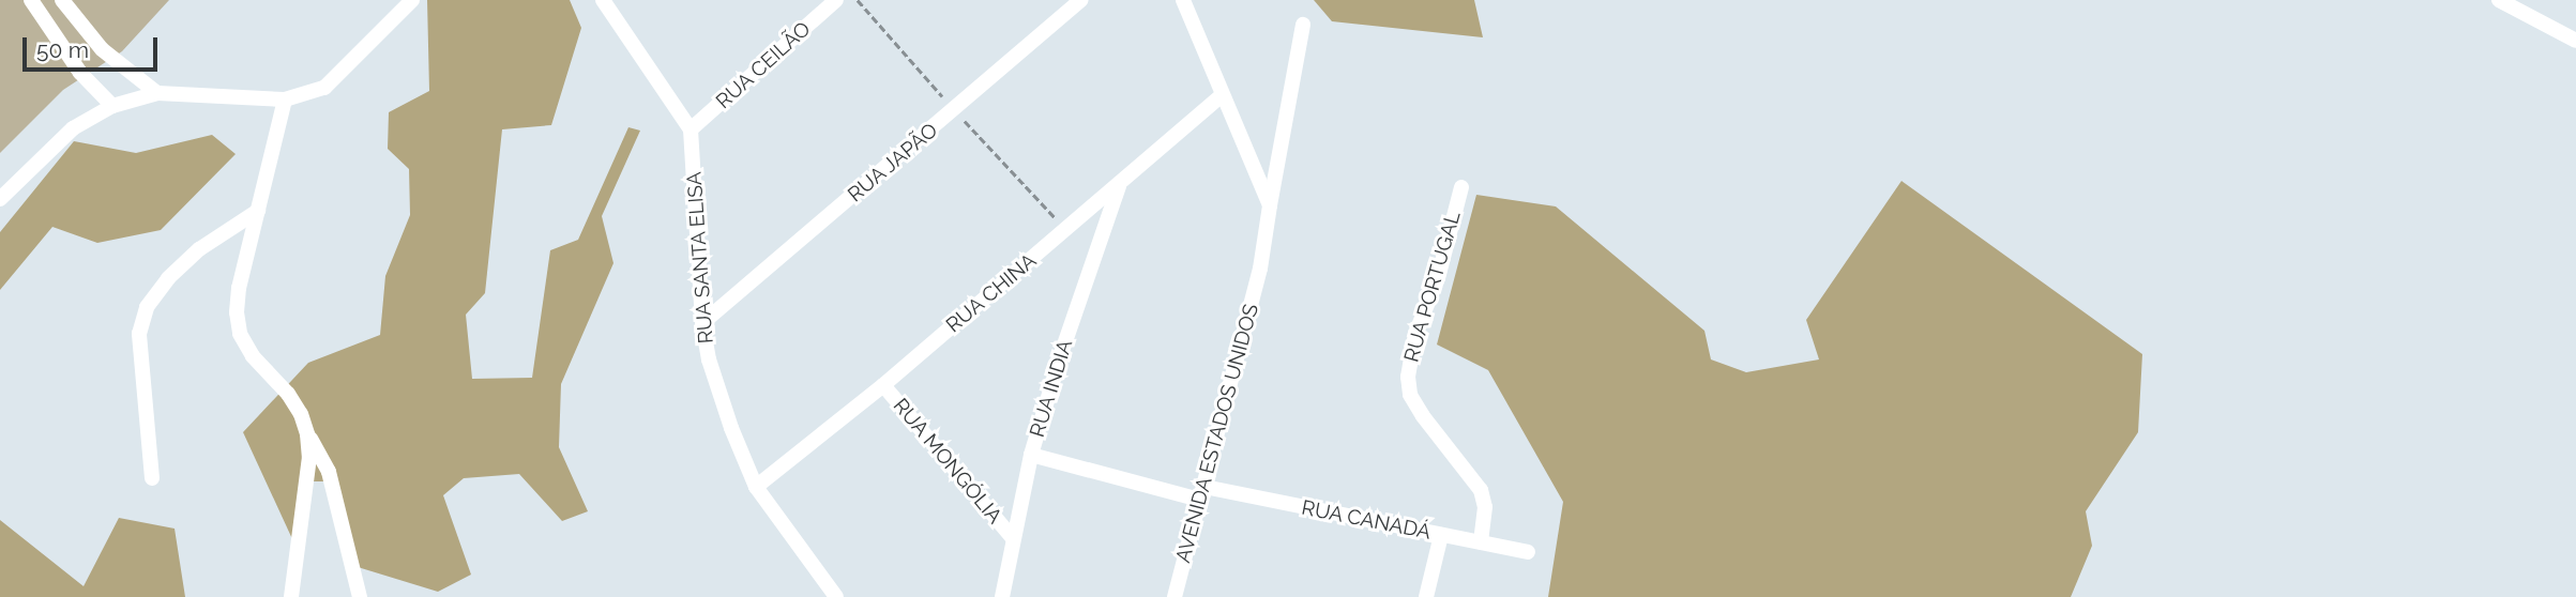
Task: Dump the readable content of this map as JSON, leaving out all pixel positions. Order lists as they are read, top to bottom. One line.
{"streets":{"street":["RUA CEILÃO","RUA JAPÃO","RUA SANTA ELISA","RUA PORTUGAL","RUA CHINA","RUA INDIA","AVENIDA ESTADOS UNIDOS","RUA MONGÓLIA","RUA CANADÁ"]},"crossings":[["RUA CEILÃO","RUA SANTA ELISA"],["RUA JAPÃO","RUA SANTA ELISA"],["RUA SANTA ELISA","RUA CHINA"],["RUA PORTUGAL","RUA CANADÁ"],["RUA CHINA","RUA INDIA"],["RUA CHINA","RUA MONGÓLIA"],["RUA INDIA","RUA MONGÓLIA"],["RUA INDIA","RUA CANADÁ"],["AVENIDA ESTADOS UNIDOS","RUA CANADÁ"]],"scale_bar":"50 m"}
